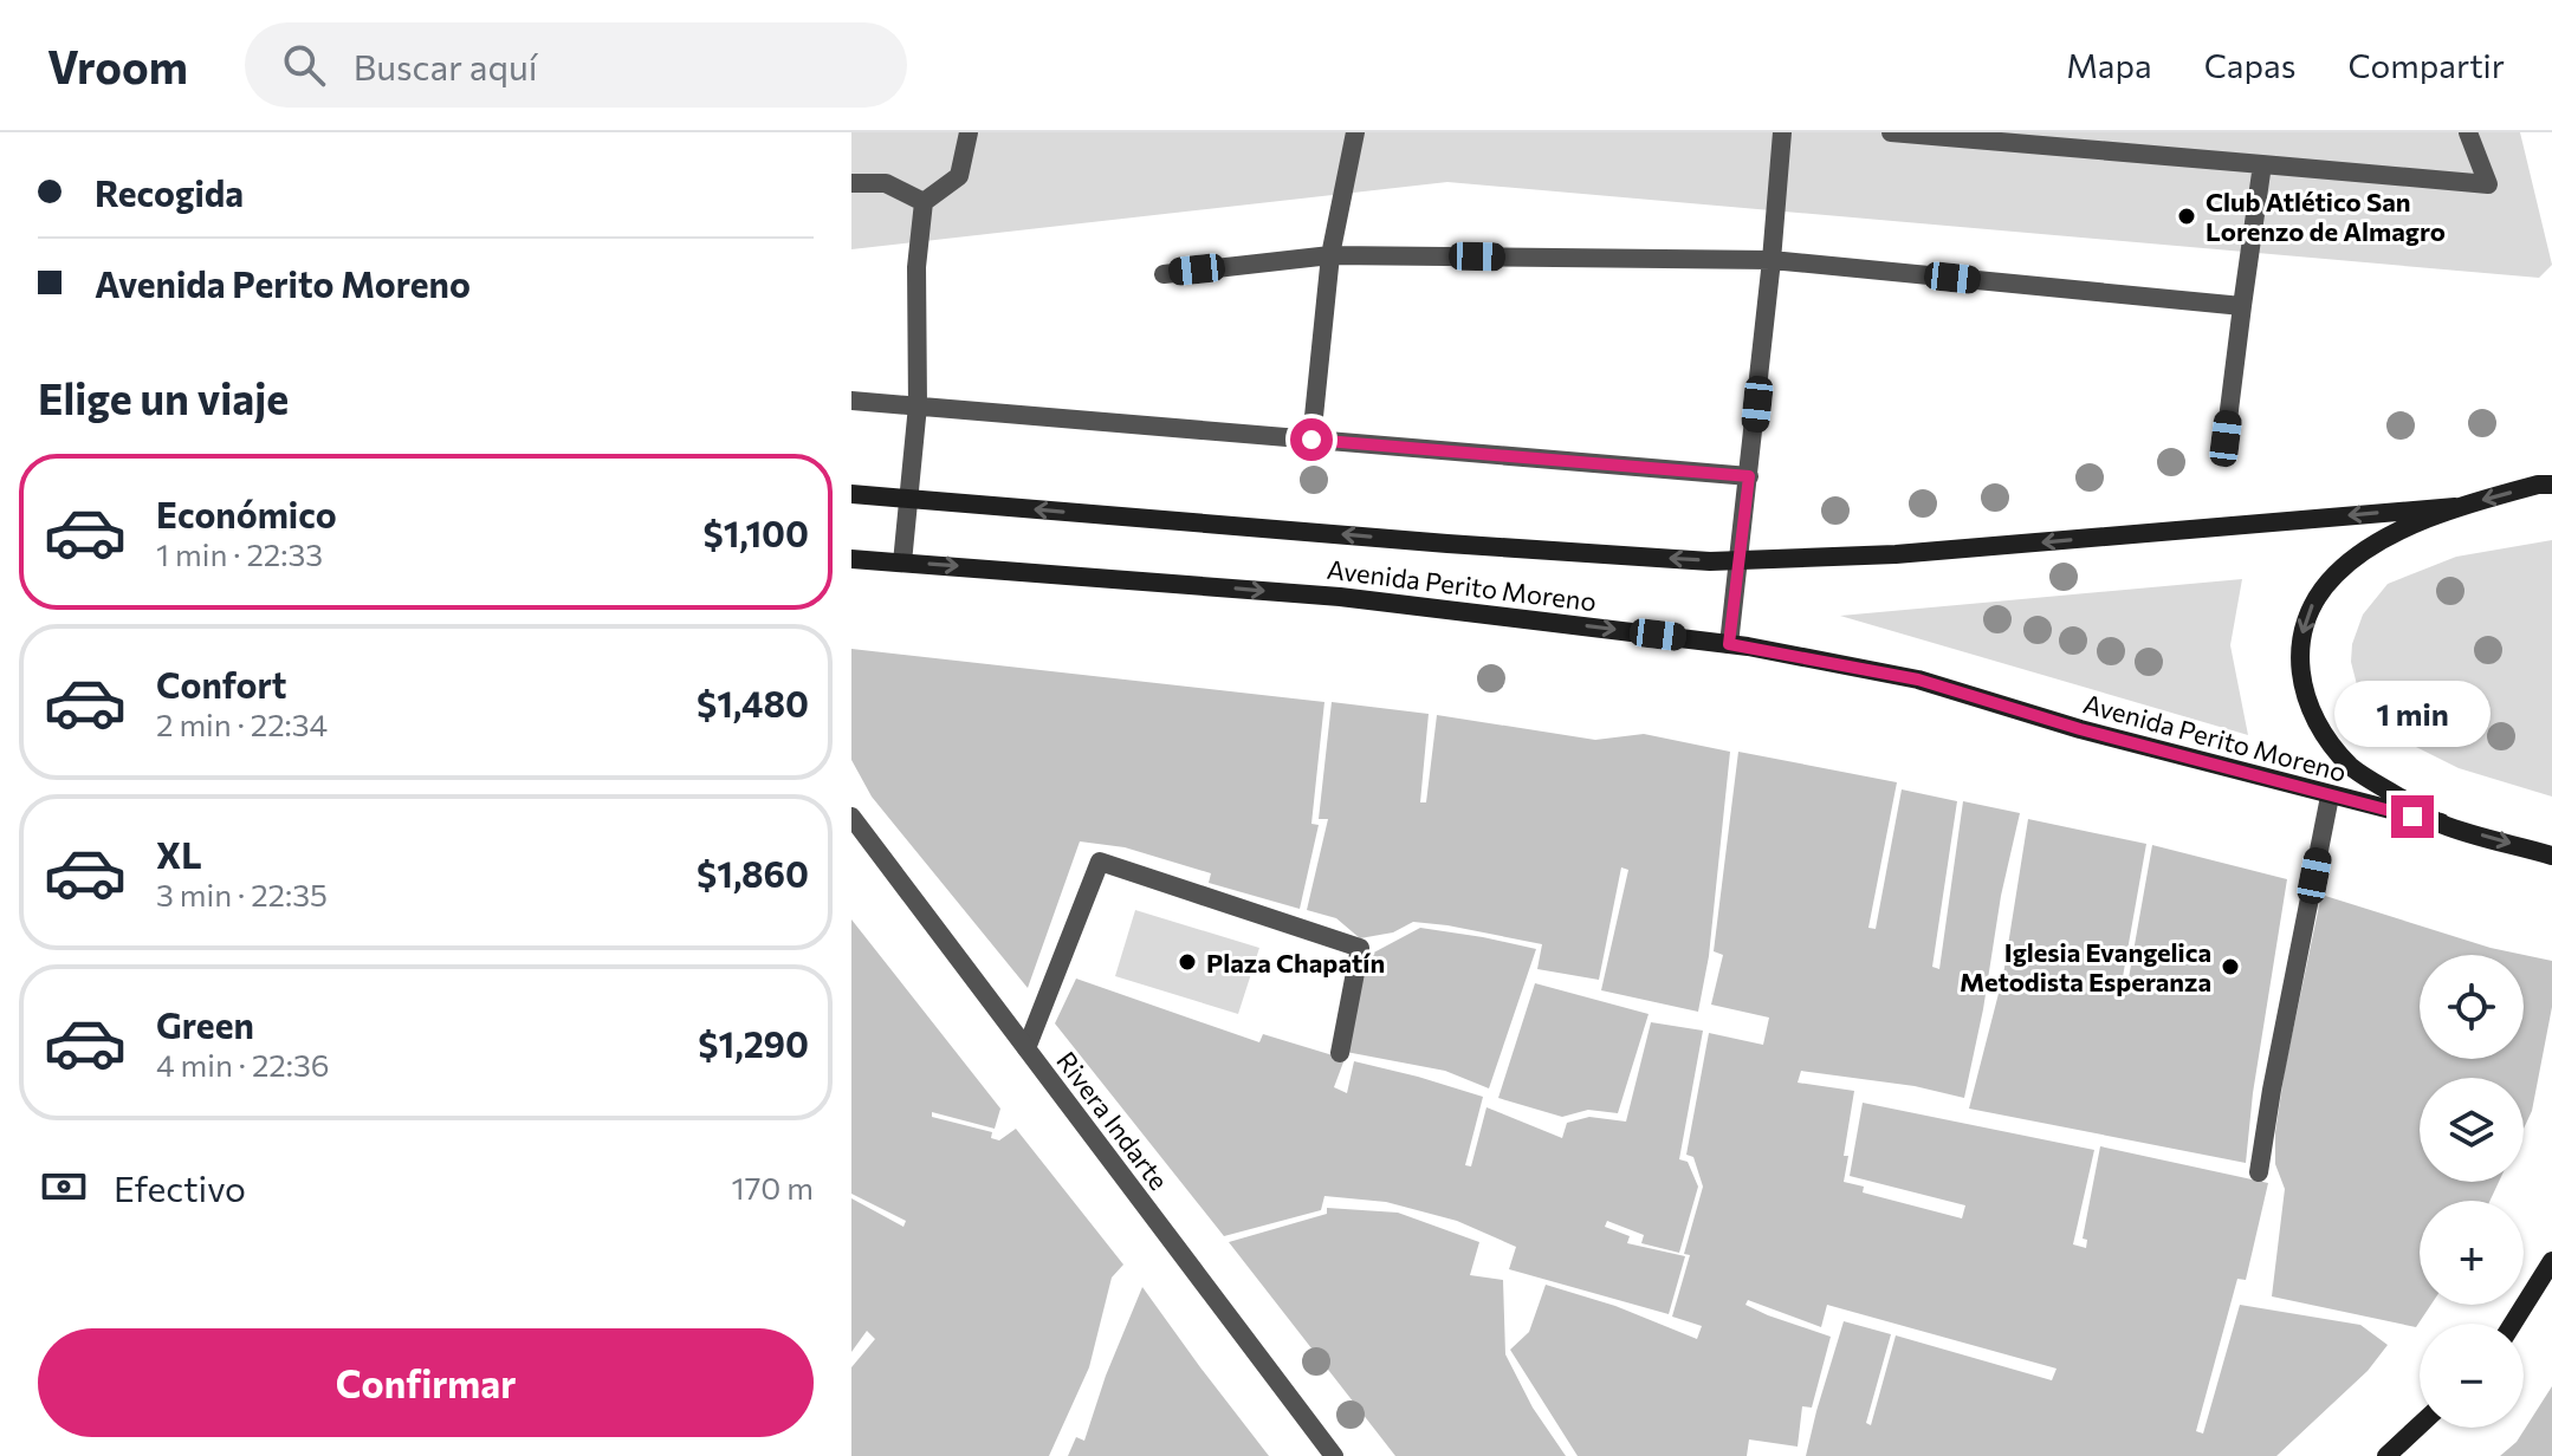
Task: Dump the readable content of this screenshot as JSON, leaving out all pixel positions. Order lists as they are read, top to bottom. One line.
{"streets":{"main road":["Avenida Perito Moreno"],"street":["Rivera Indarte"]},"places":["Club Atlético San Lorenzo de Almagro","Plaza Chapatín","Iglesia Evangelica Metodista Esperanza"],"page":{"header":"Vroom","search":"Buscar aquí","nav":["Mapa","Capas","Compartir"],"banner":["Recogida","Avenida Perito Moreno"],"heading":"Elige un viaje","list":[{"name":"Económico","note":"1 min · 22:33","value":"$1,100"},{"name":"Confort","note":"2 min · 22:34","value":"$1,480"},{"name":"XL","note":"3 min · 22:35","value":"$1,860"},{"name":"Green","note":"4 min · 22:36","value":"$1,290"}],"bubble":"1 min","map_buttons":["+","−"],"pay":["Efectivo","170 m"],"buttons":"Confirmar"}}
